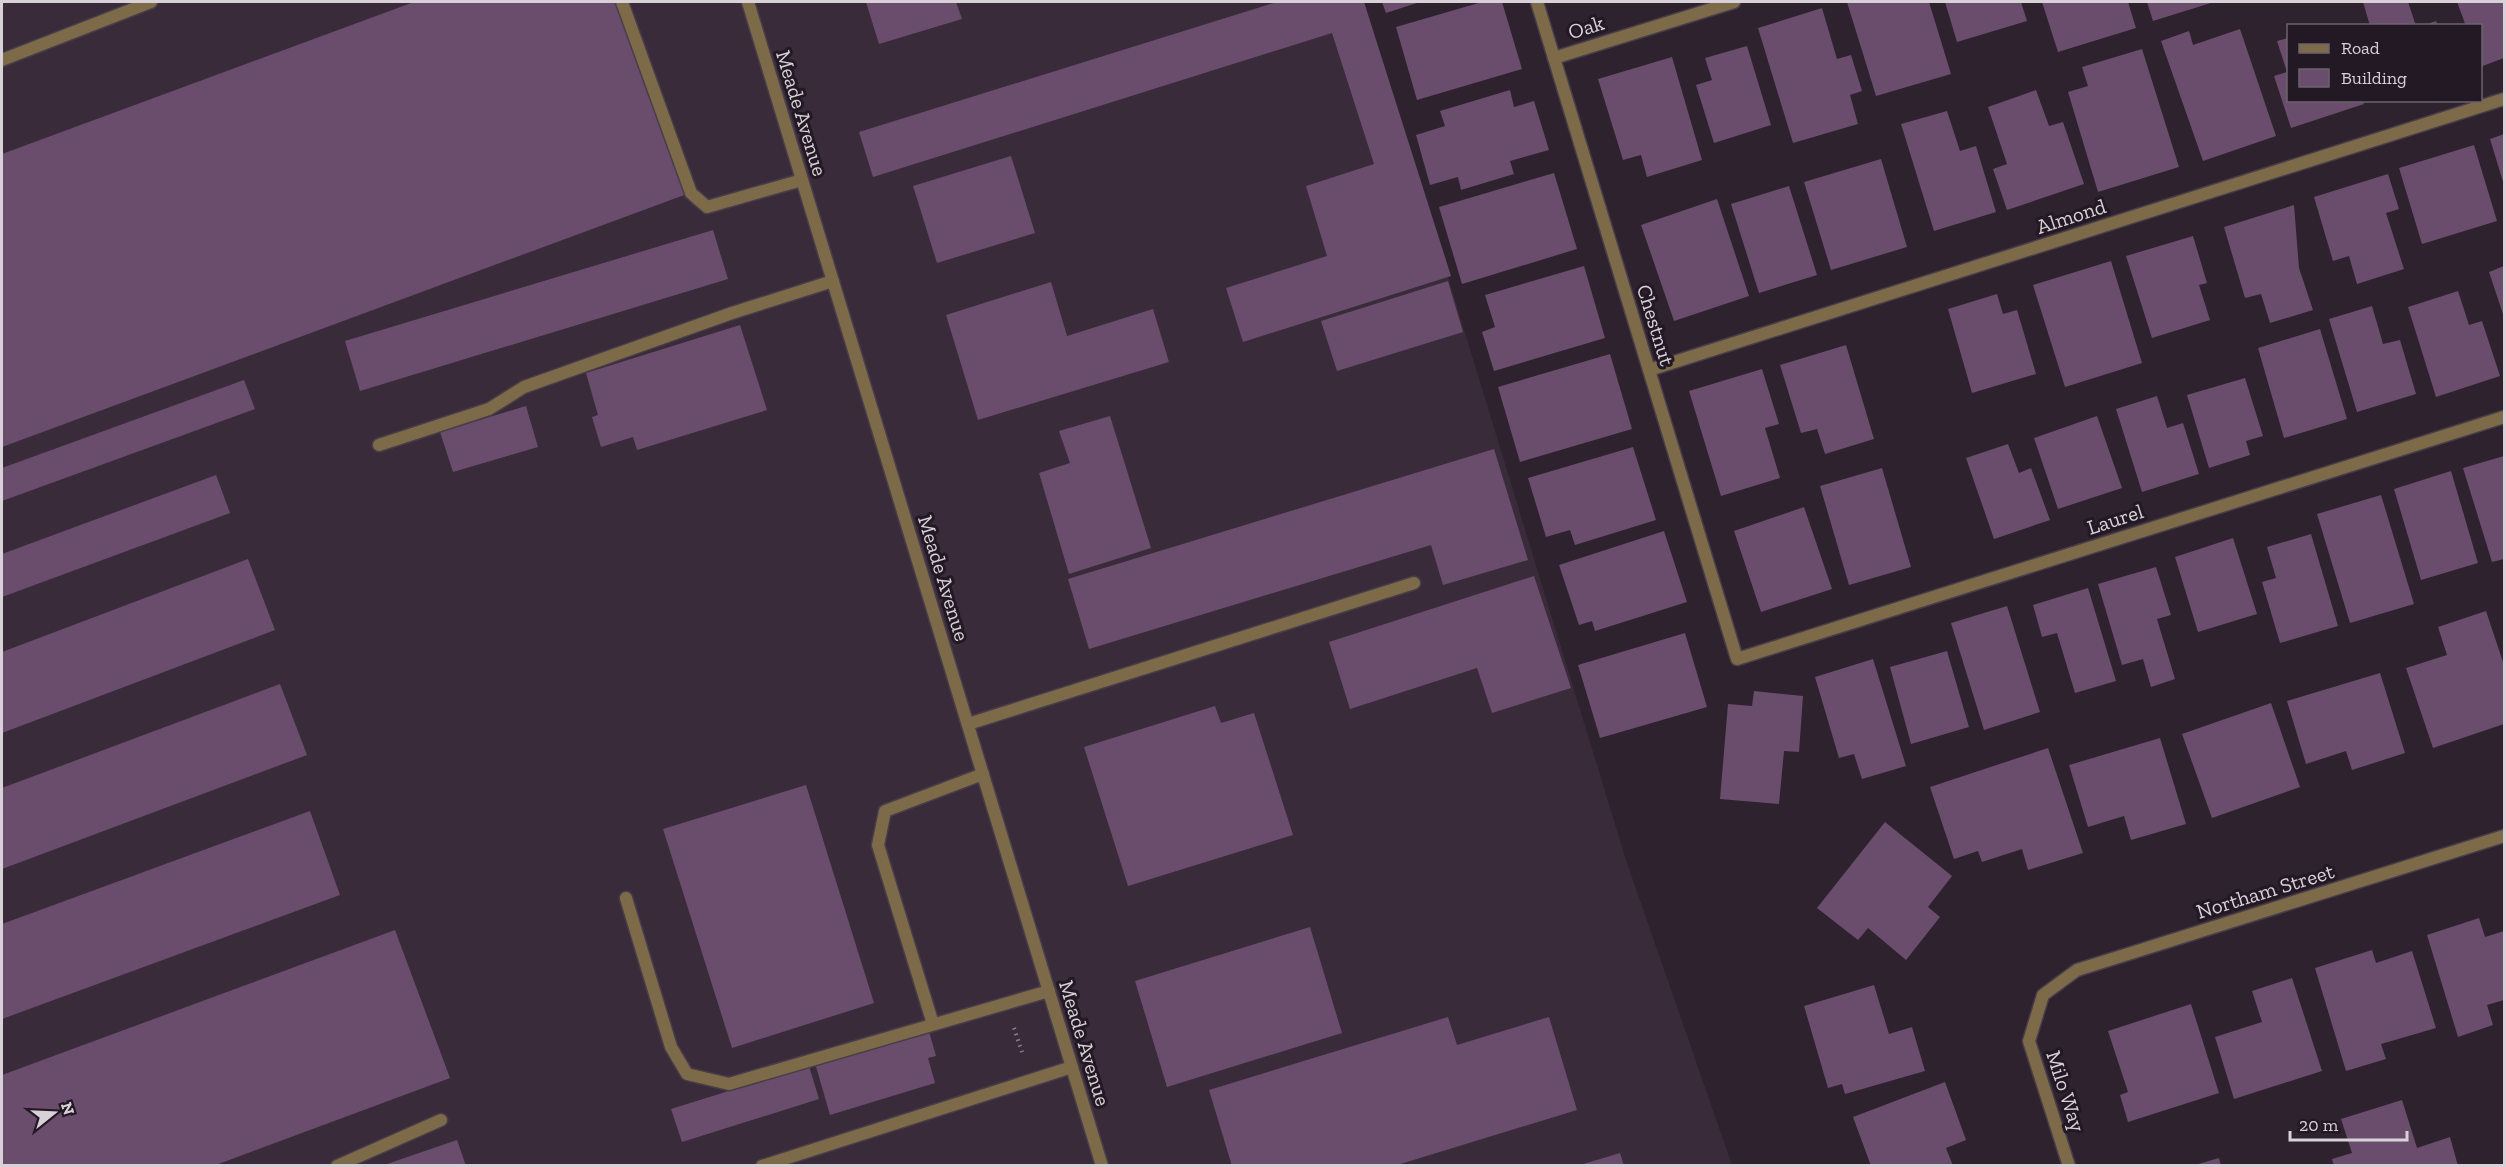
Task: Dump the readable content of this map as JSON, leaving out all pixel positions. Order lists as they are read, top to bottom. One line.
{"streets":{"street":["Oak","Meade Avenue","Almond","Chestnut","Laurel","Northam Street","Milo Way"]},"crossings":[["Oak","Chestnut"],["Almond","Chestnut"],["Chestnut","Laurel"],["Northam Street","Milo Way"]],"legend":["Road","Building"],"scale_bar":"20 m","north":"right"}
